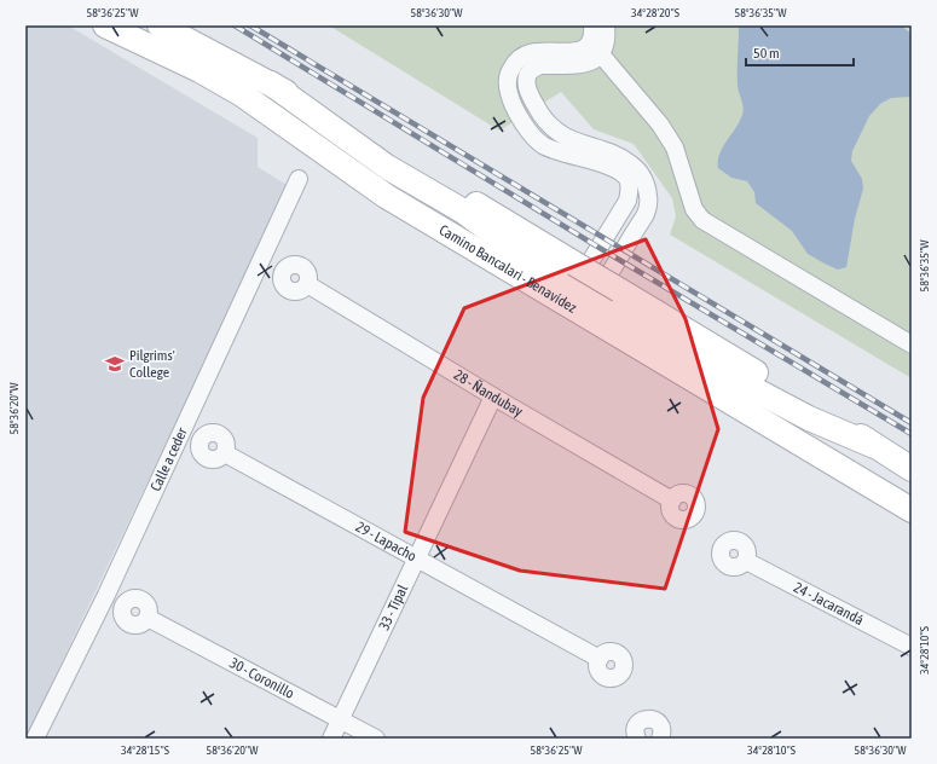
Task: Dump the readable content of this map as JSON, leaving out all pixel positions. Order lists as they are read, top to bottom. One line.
{"streets":{"main road":["Camino Bancalari - Benavídez"],"street":["28 - Ñandubay","Calle a ceder","29 - Lapacho","24 - Jacarandá","33 - Tipal","30 - Coronillo"]},"crossings":[["28 - Ñandubay","33 - Tipal"],["29 - Lapacho","33 - Tipal"],["33 - Tipal","30 - Coronillo"]],"places":{"school or university":["Pilgrims' College"]},"scale_bar":"50 m","coordinates":["58°36'25\"W","58°36'30\"W","34°28'20\"S","58°36'35\"W","58°36'20\"W","34°28'10\"S","34°28'15\"S"]}
